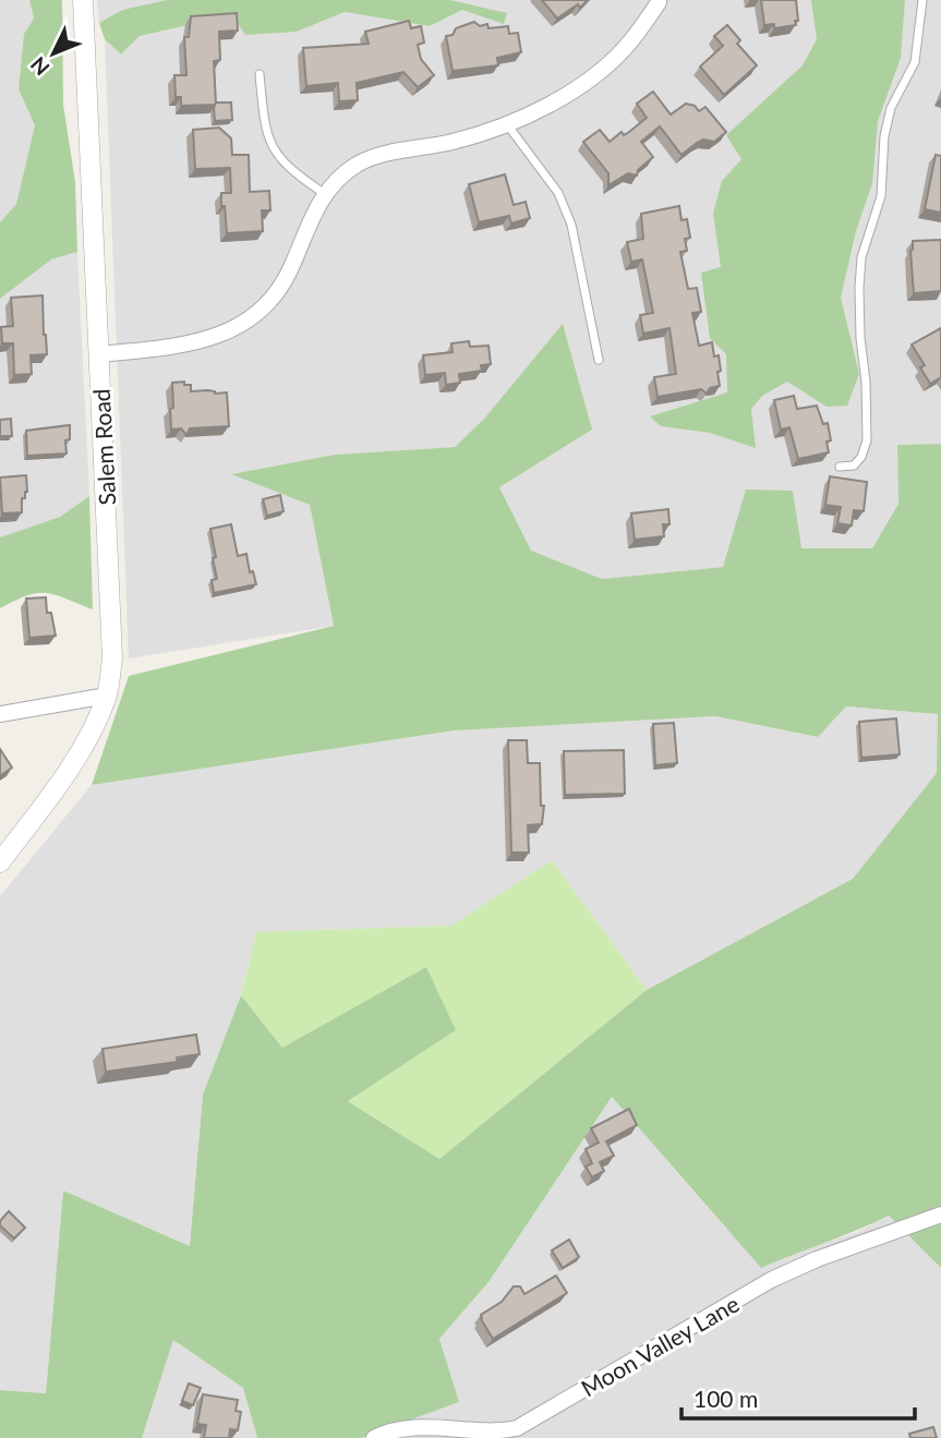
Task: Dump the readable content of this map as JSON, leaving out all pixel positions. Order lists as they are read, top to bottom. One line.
{"streets":{"street":["Salem Road","Moon Valley Lane"]},"scale_bar":"100 m","north":"bottom left"}
